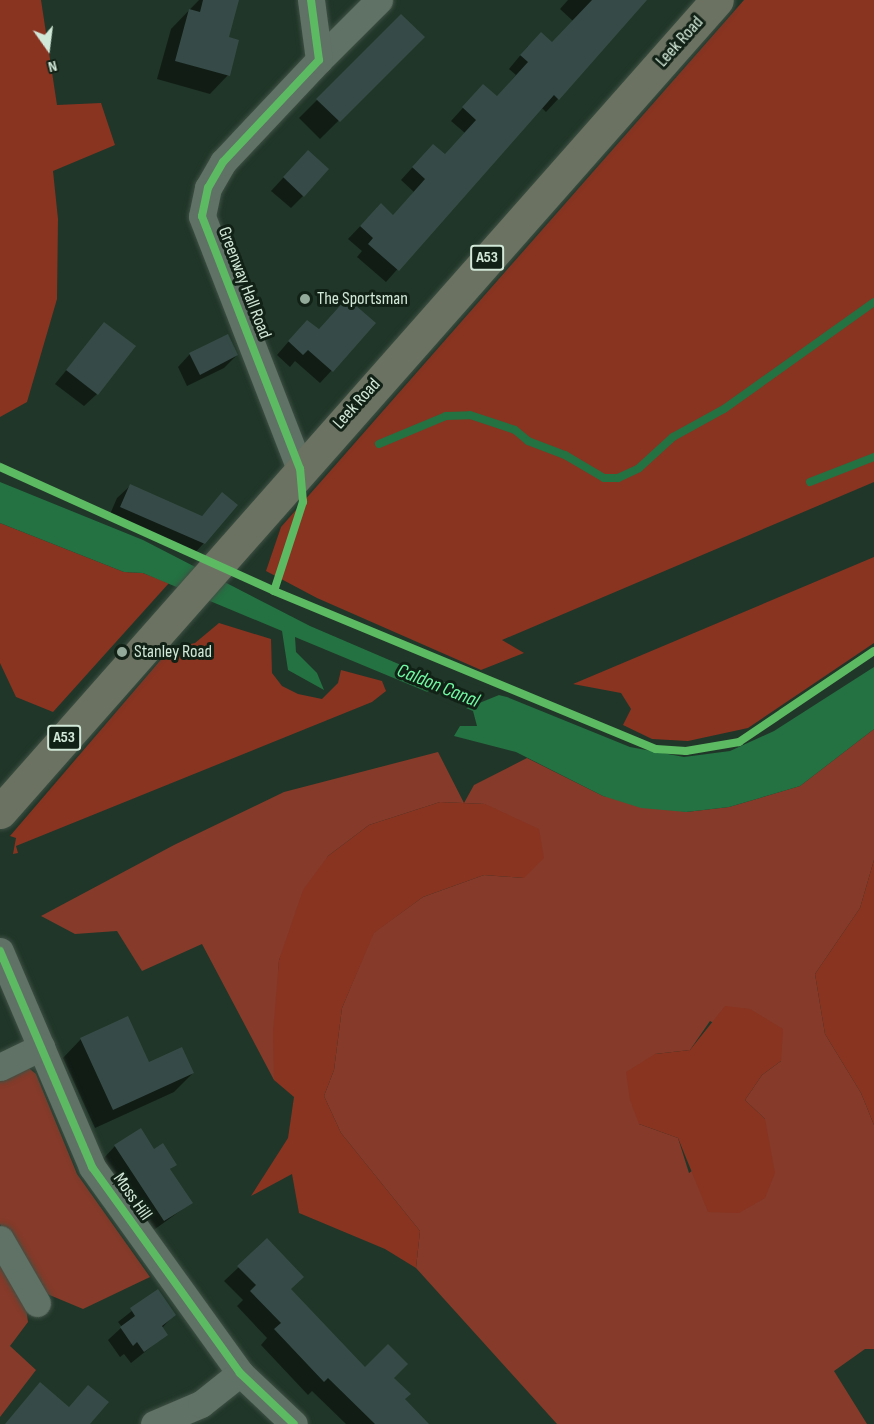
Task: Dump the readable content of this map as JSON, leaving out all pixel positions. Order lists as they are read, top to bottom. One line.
{"streets":{"highway":["Leek Road","A53"],"street":["Greenway Hall Road","Moss Hill"]},"crossings":[["Leek Road","Greenway Hall Road"]],"water":["Caldon Canal"],"places":["The Sportsman","Stanley Road"],"north":"bottom"}
